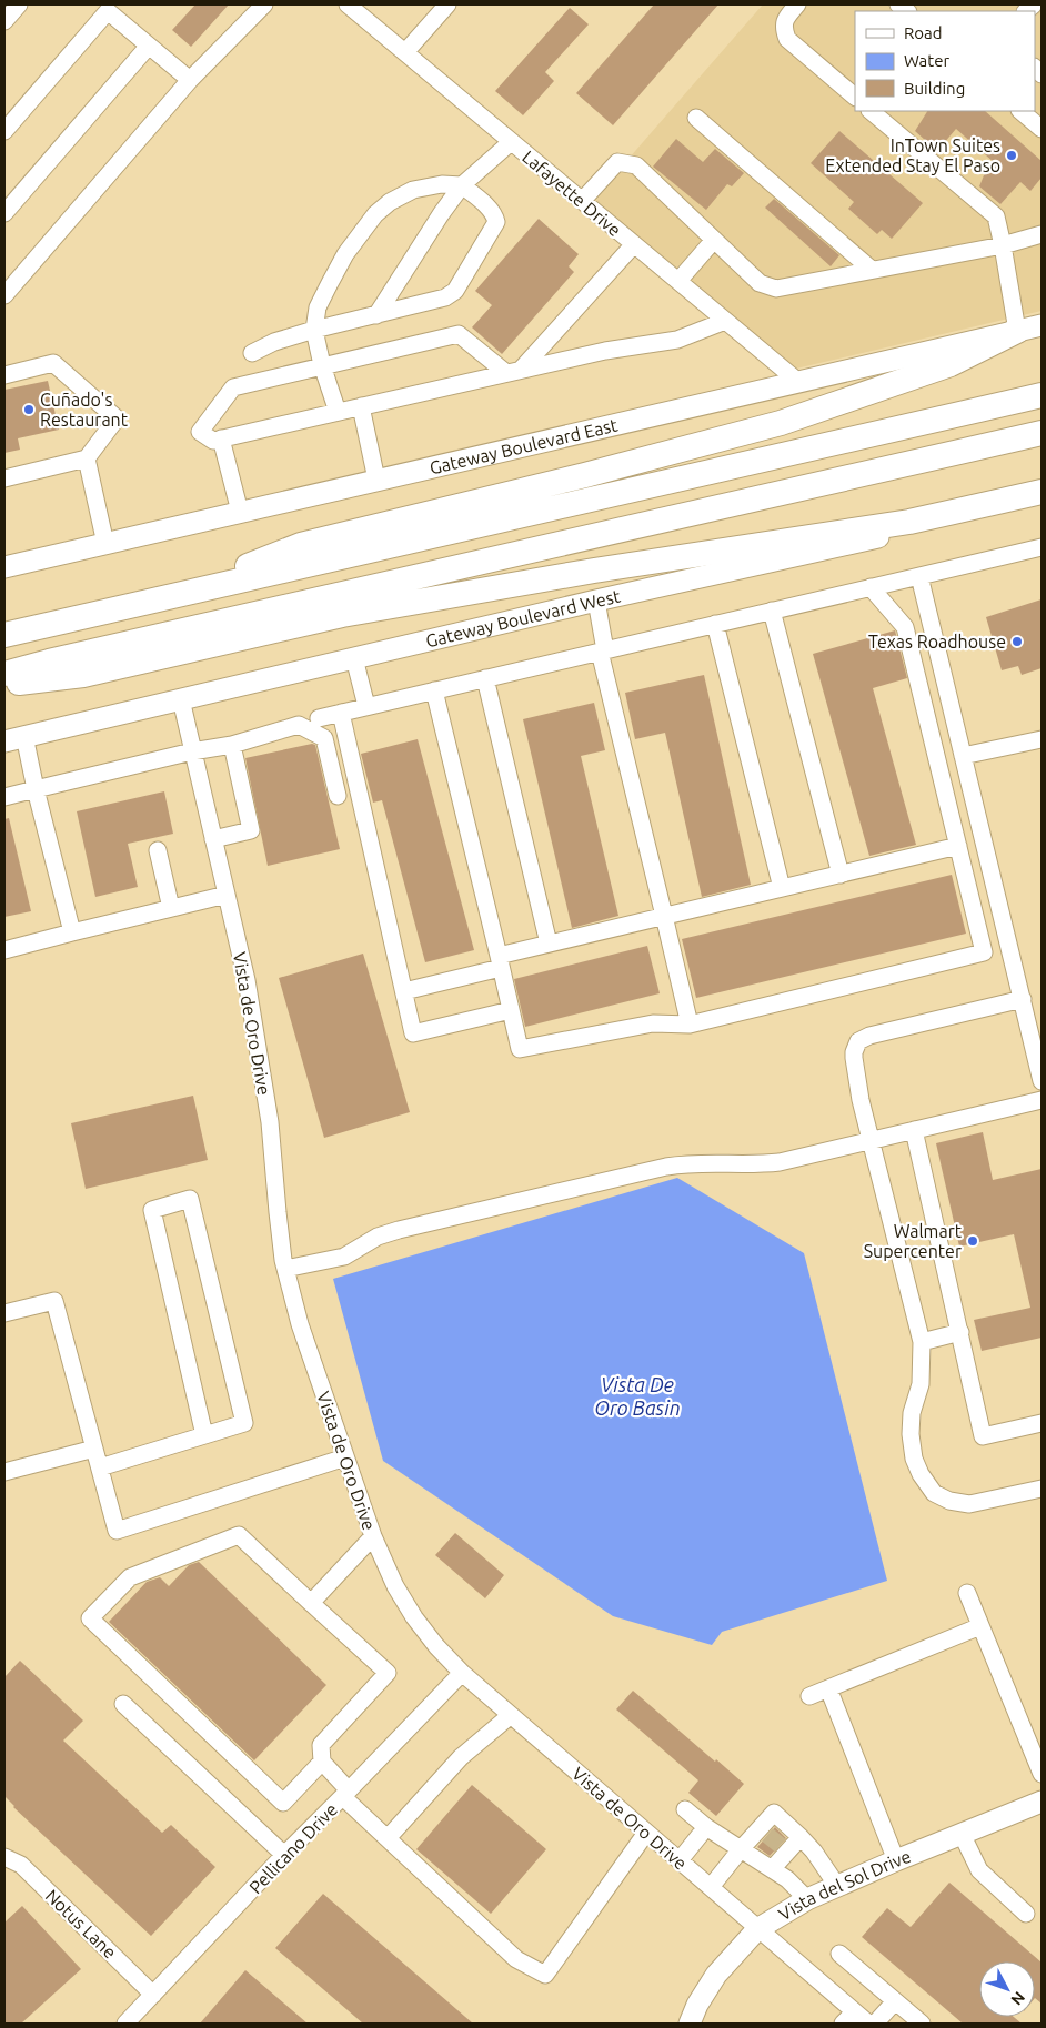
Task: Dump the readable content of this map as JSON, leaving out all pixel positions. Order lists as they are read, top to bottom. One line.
{"streets":{"main road":["Gateway Boulevard East","Gateway Boulevard West","Vista del Sol Drive"],"street":["Lafayette Drive","Vista de Oro Drive","Pellicano Drive","Notus Lane"]},"crossings":[["Lafayette Drive","Gateway Boulevard East"],["Gateway Boulevard West","Vista de Oro Drive"],["Vista de Oro Drive","Pellicano Drive"],["Vista de Oro Drive","Vista del Sol Drive"],["Pellicano Drive","Notus Lane"]],"water":["Vista De Oro Basin"],"places":["InTown Suites Extended Stay El Paso","Cuñado's Restaurant","Texas Roadhouse","Walmart Supercenter"],"legend":["Road","Water","Building"],"north":"bottom right"}
